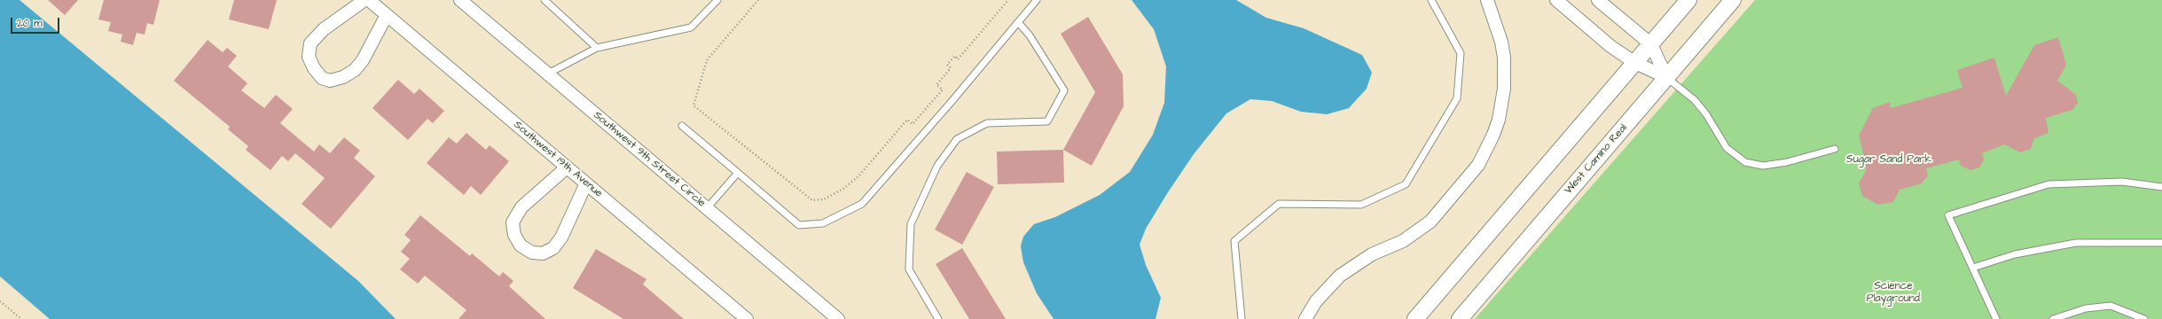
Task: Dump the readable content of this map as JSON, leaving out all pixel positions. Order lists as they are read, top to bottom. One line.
{"streets":{"street":["Southwest 19th Avenue","Southwest 9th Street Circle","West Camino Real"]},"parks":["Sugar Sand Park","Science Playground"],"scale_bar":"20 m"}
